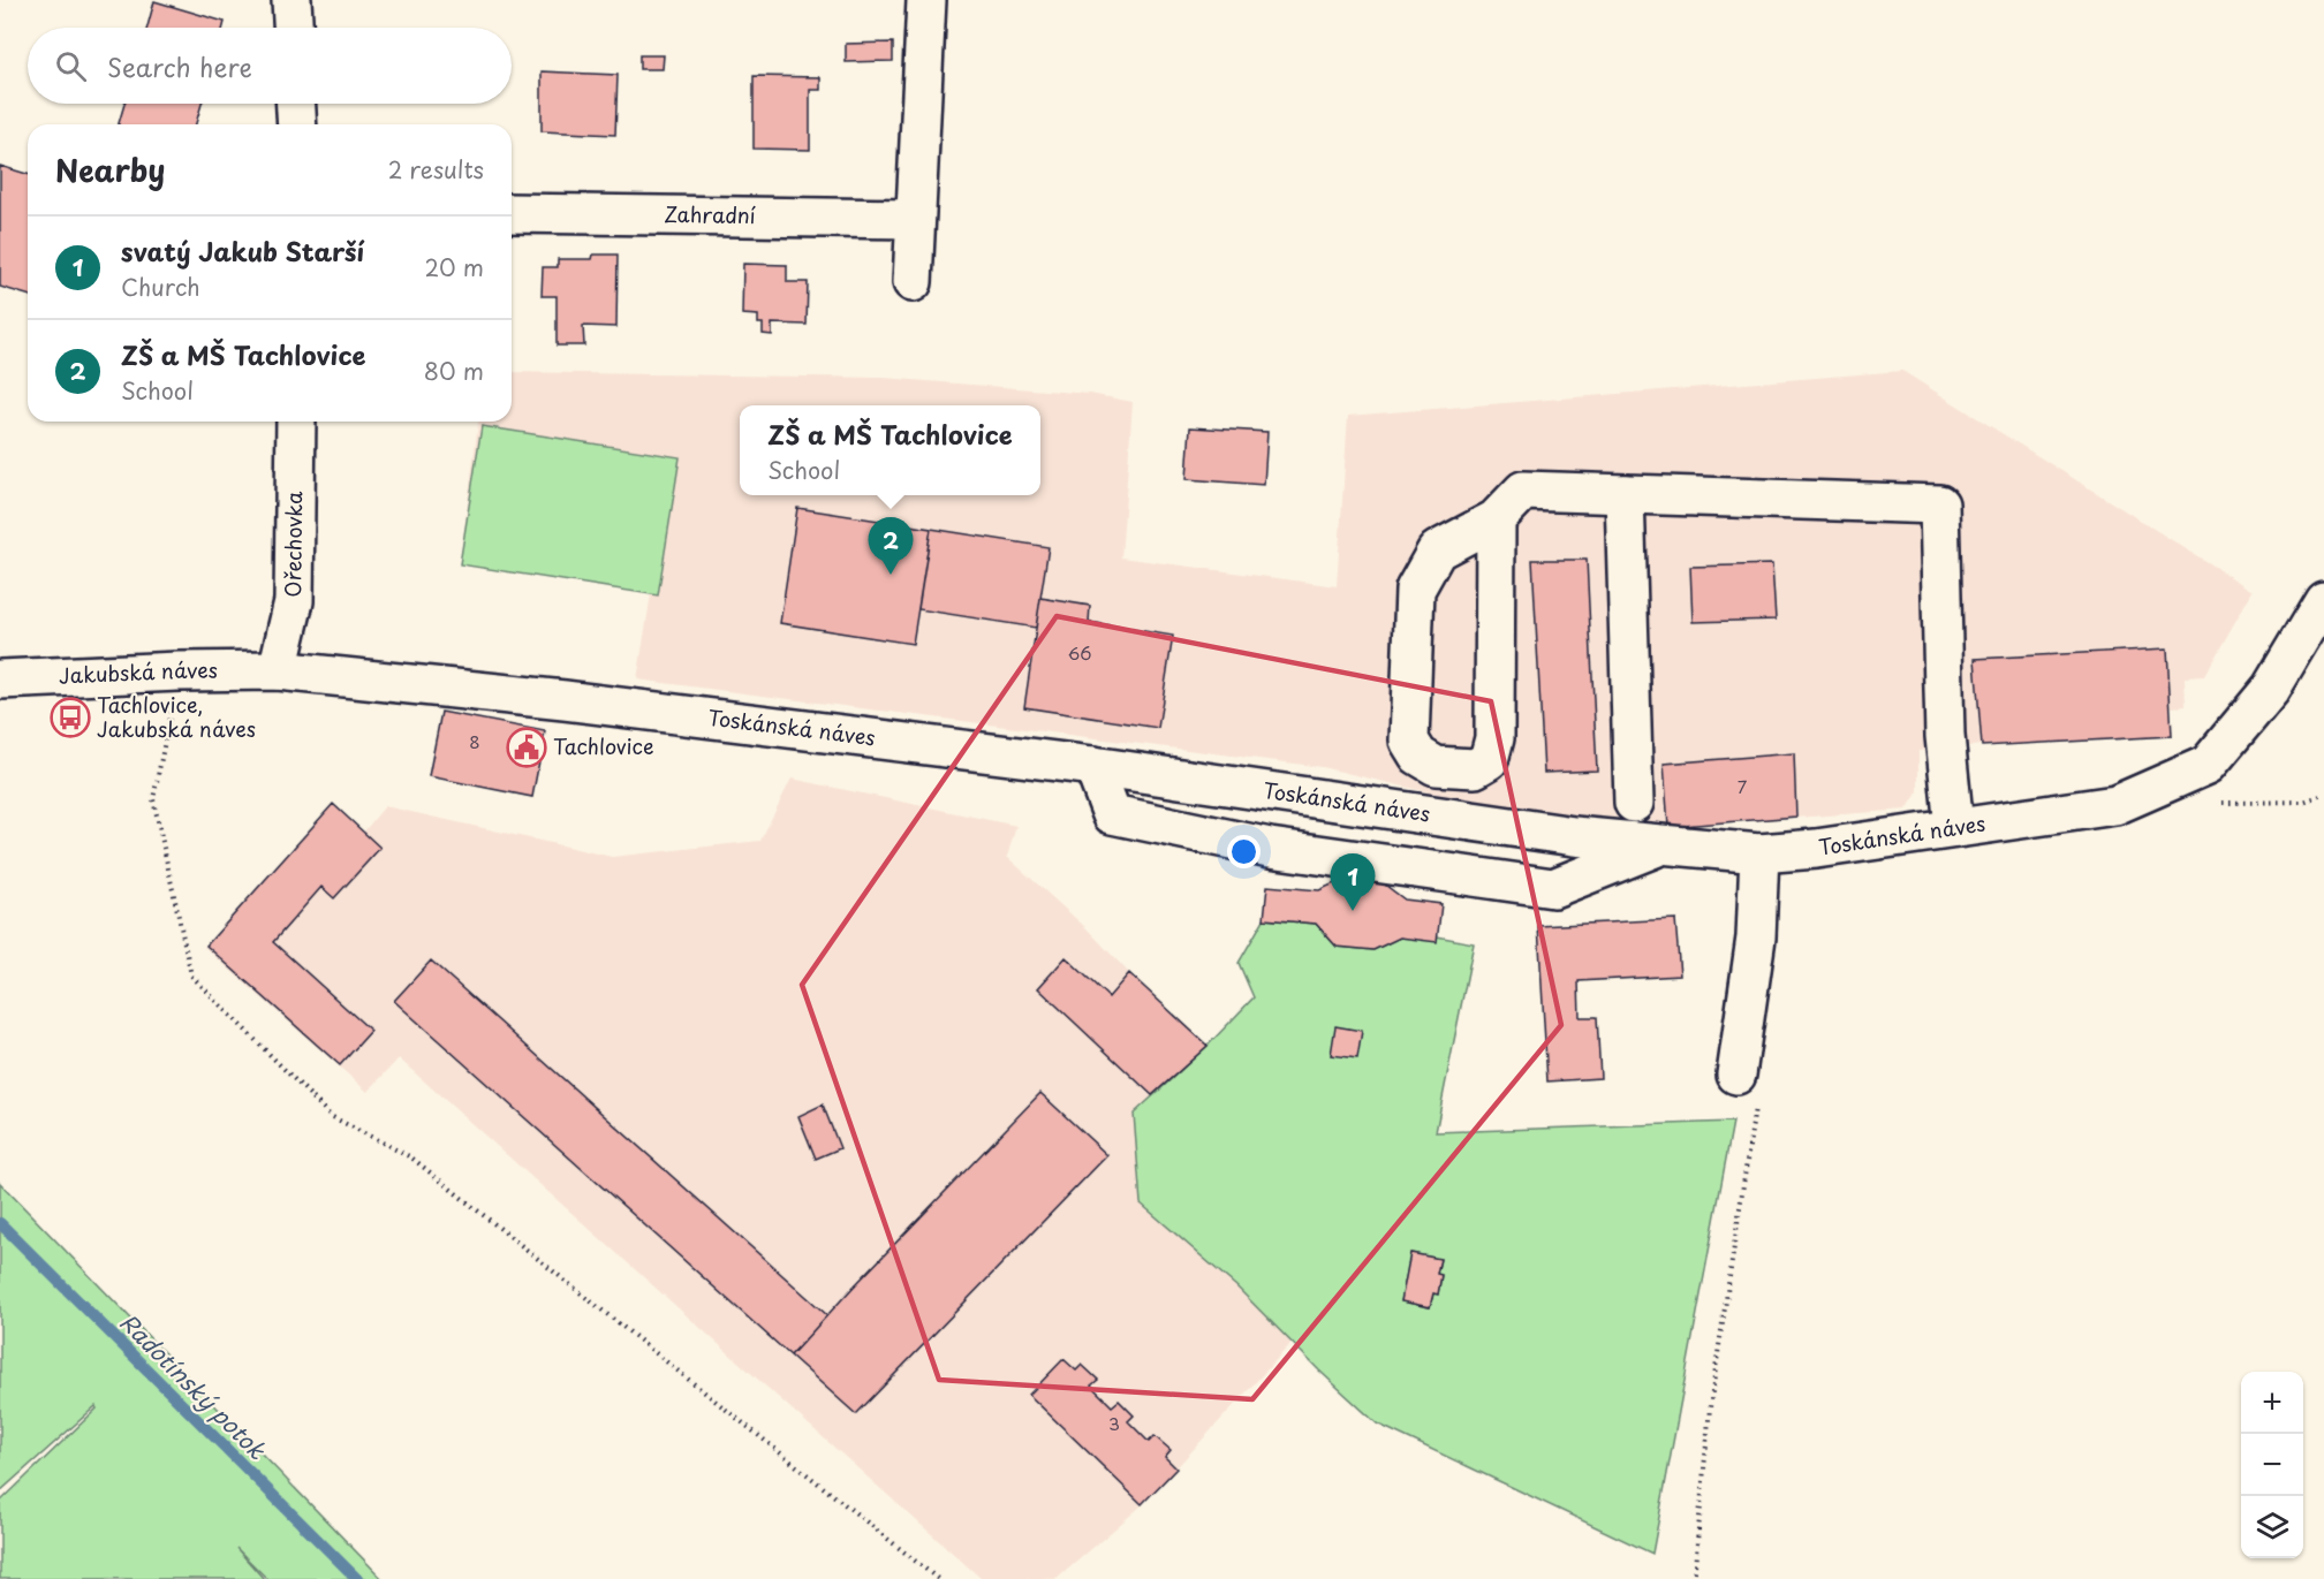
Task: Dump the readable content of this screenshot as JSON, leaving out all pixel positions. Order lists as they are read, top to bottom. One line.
{"streets":{"street":["Zahradní","Ořechovka","Jakubská náves","Toskánská náves"]},"crossings":[["Ořechovka","Jakubská náves"],["Ořechovka","Toskánská náves"],["Jakubská náves","Toskánská náves"]],"water":["Radotínský potok"],"places":{"bus stop":["Tachlovice, Jakubská náves"],"public building":["Tachlovice"]},"house_numbers":["66","8","7","3"],"page":{"search":"Search here","heading":["Nearby","2 results"],"list":[{"mark":"1","name":"svatý Jakub Starší","note":"Church","value":"20 m"},{"mark":"2","name":"ZŠ a MŠ Tachlovice","note":"School","value":"80 m"}],"popup":["ZŠ a MŠ Tachlovice","School"],"pins":["2","1"],"map_buttons":["+","−"]}}
